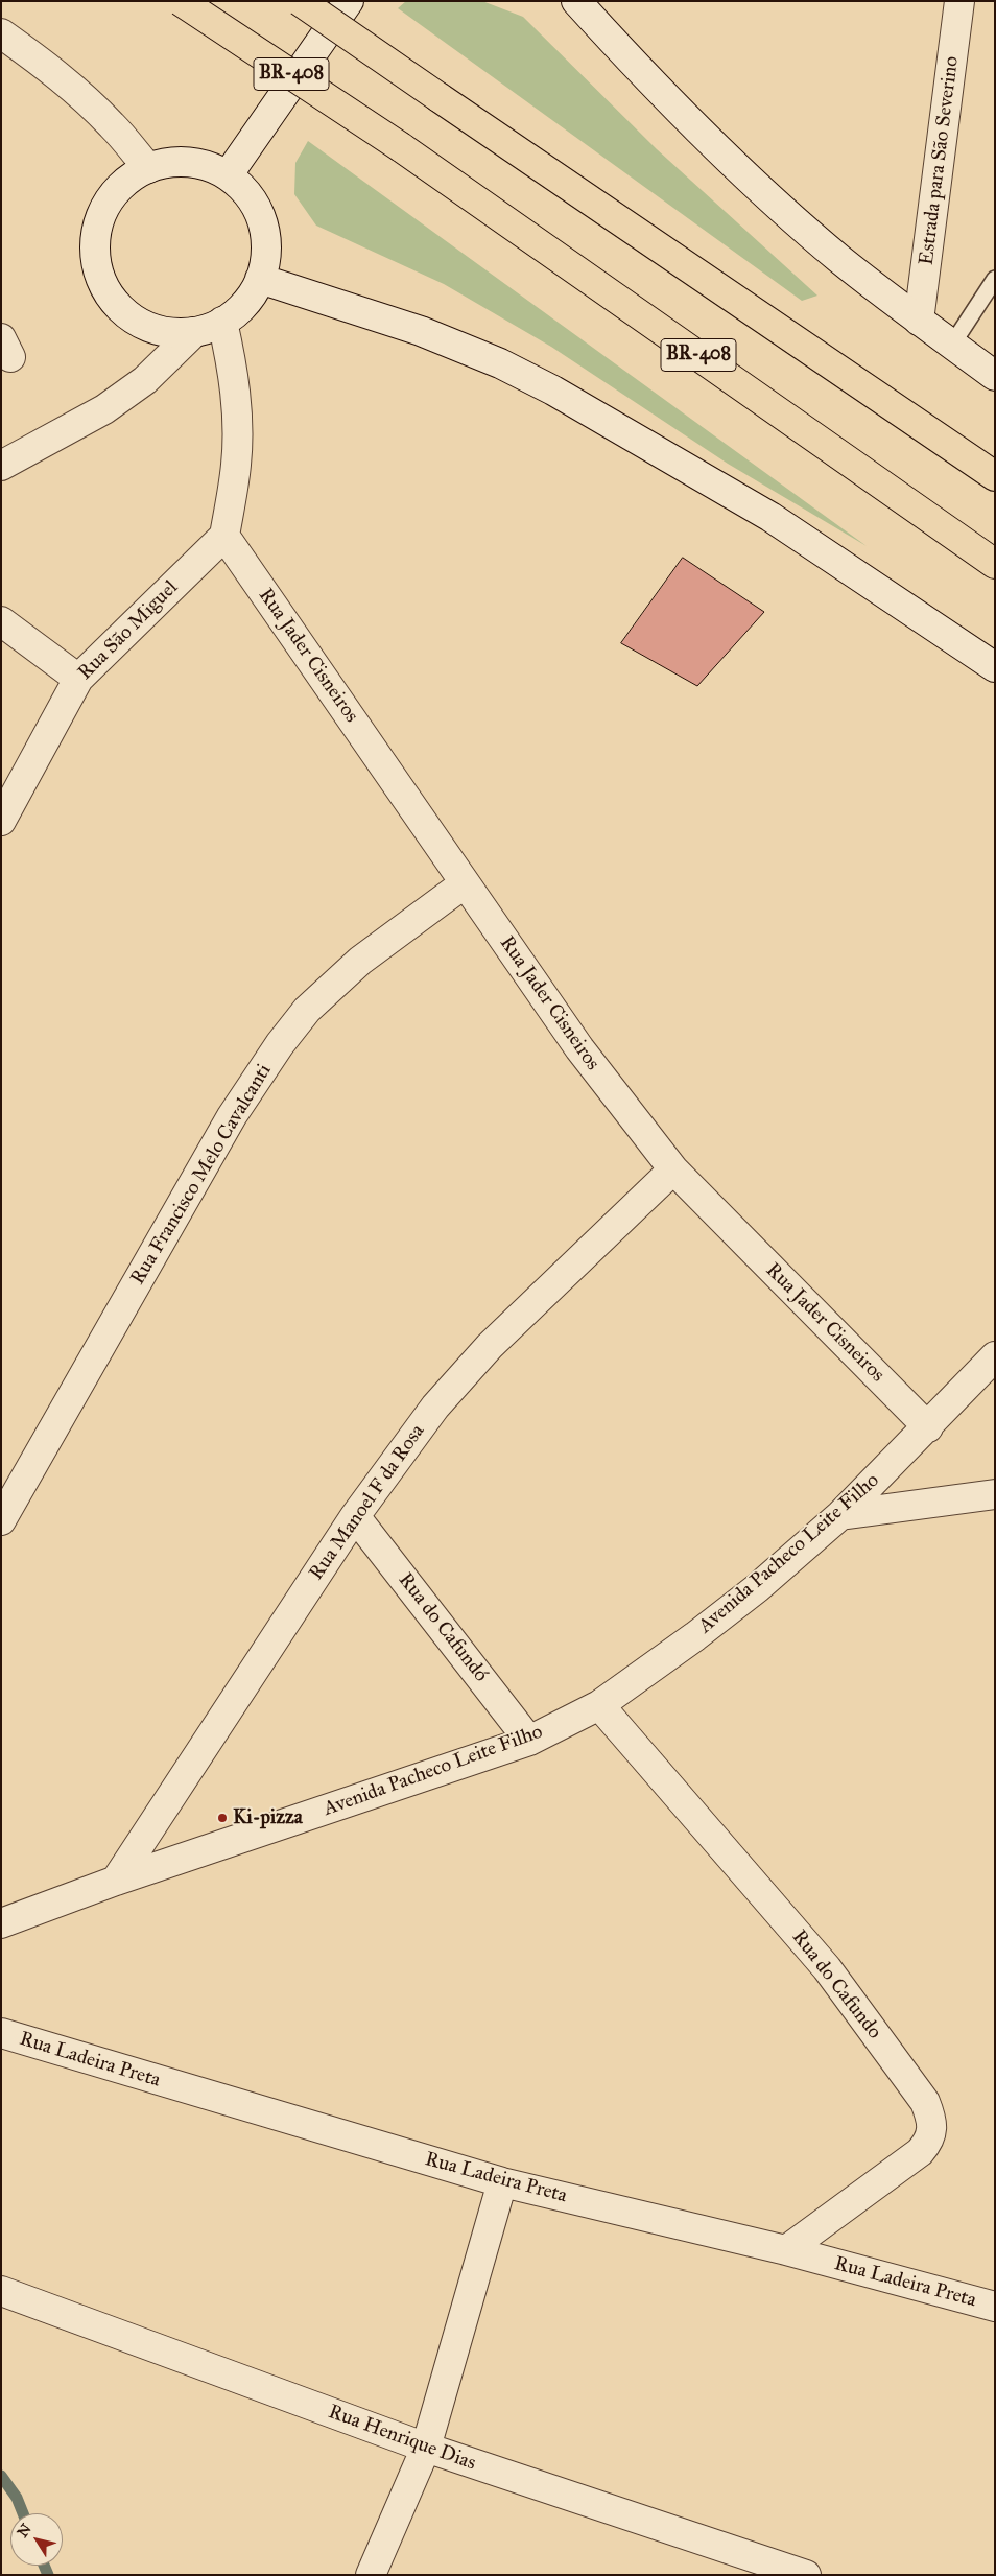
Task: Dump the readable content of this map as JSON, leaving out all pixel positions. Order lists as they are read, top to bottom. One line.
{"streets":{"highway":["BR-408"],"street":["Estrada para São Severino","Rua São Miguel","Rua Jader Cisneiros","Rua Francisco Melo Cavalcanti","Rua Manoel F da Rosa","Avenida Pacheco Leite Filho","Rua do Cafundó","Rua do Cafundo","Rua Ladeira Preta","Rua Henrique Dias"]},"crossings":[["Rua São Miguel","Rua Jader Cisneiros"],["Rua Jader Cisneiros","Rua Francisco Melo Cavalcanti"],["Rua Jader Cisneiros","Rua Manoel F da Rosa"],["Rua Jader Cisneiros","Avenida Pacheco Leite Filho"],["Rua Manoel F da Rosa","Avenida Pacheco Leite Filho"],["Rua Manoel F da Rosa","Rua do Cafundó"],["Avenida Pacheco Leite Filho","Rua do Cafundó"],["Avenida Pacheco Leite Filho","Rua do Cafundo"],["Rua do Cafundo","Rua Ladeira Preta"]],"places":["Ki-pizza"],"north":"top left"}
